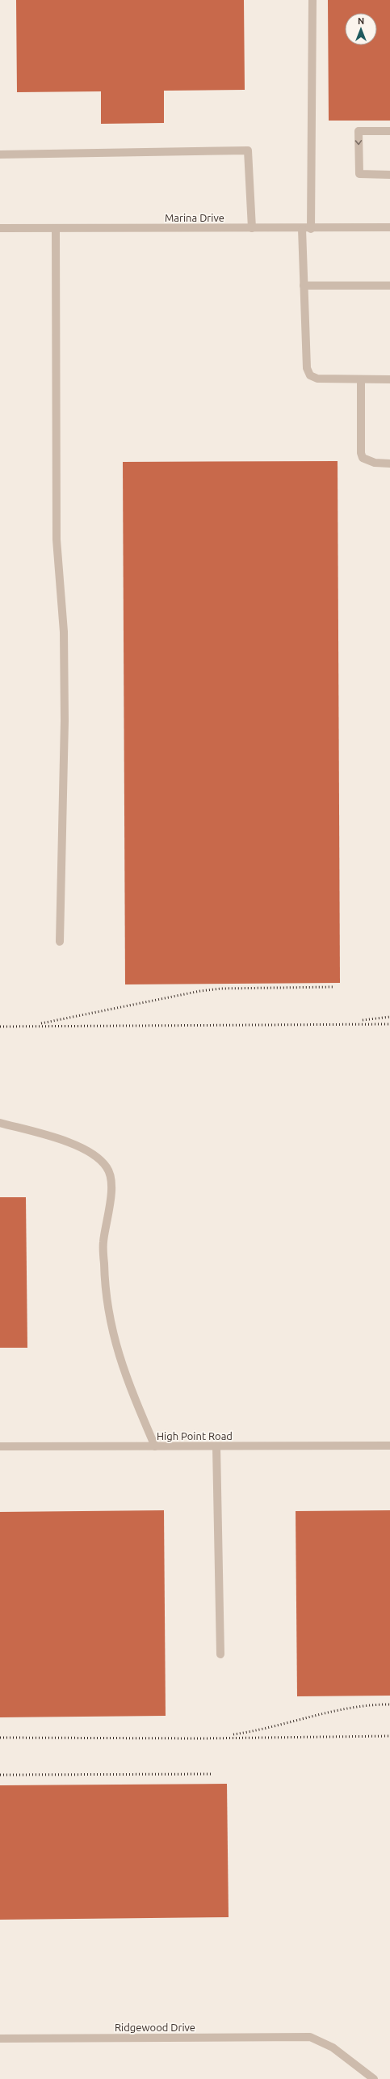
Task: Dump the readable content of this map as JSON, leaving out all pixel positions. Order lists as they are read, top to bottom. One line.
{"streets":{"street":["Marina Drive","High Point Road","Ridgewood Drive"]},"north":"top"}
